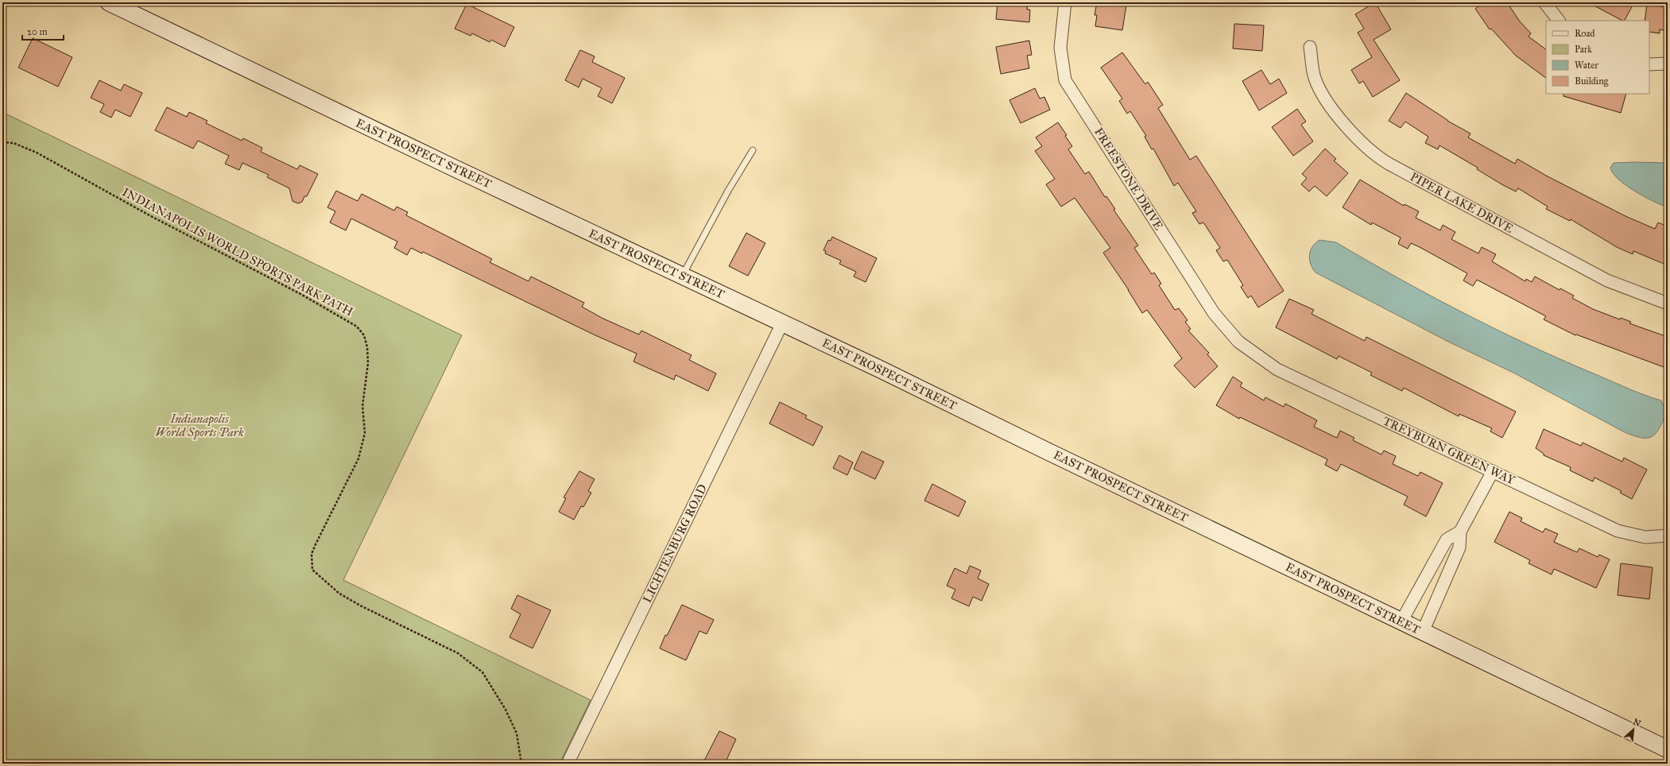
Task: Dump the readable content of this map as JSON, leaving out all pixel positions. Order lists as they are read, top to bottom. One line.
{"streets":{"street":["EAST PROSPECT STREET","FREESTONE DRIVE","PIPER LAKE DRIVE","TREYBURN GREEN WAY","LICHTENBURG ROAD"],"path":["INDIANAPOLIS WORLD SPORTS PARK PATH"]},"crossings":[["EAST PROSPECT STREET","LICHTENBURG ROAD"],["FREESTONE DRIVE","TREYBURN GREEN WAY"]],"parks":["Indianapolis World Sports Park"],"legend":["Road","Park","Water","Building"],"scale_bar":"20 m","north":"top right"}
